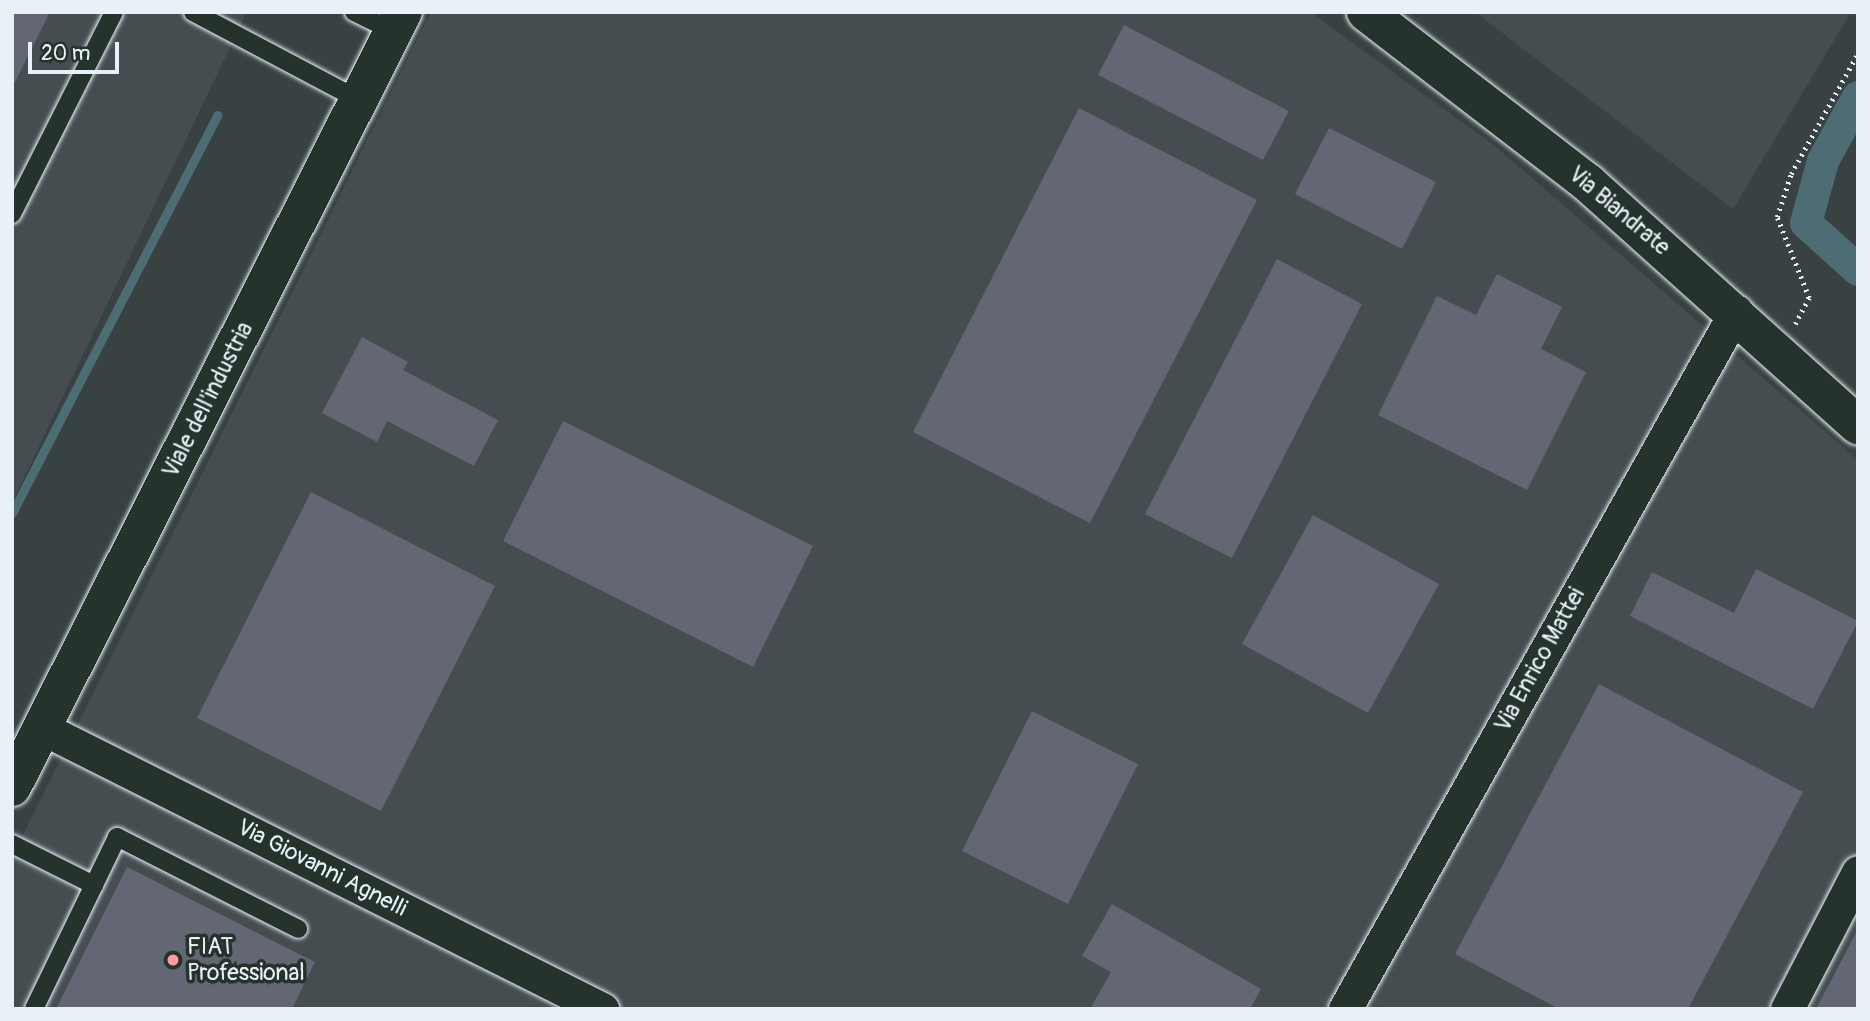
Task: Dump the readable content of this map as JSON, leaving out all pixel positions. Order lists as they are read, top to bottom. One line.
{"streets":{"main road":["Via Biandrate","Viale dell'industria"],"street":["Via Enrico Mattei","Via Giovanni Agnelli"]},"crossings":[["Via Biandrate","Via Enrico Mattei"],["Viale dell'industria","Via Giovanni Agnelli"]],"places":["FIAT Professional"],"scale_bar":"20 m"}
